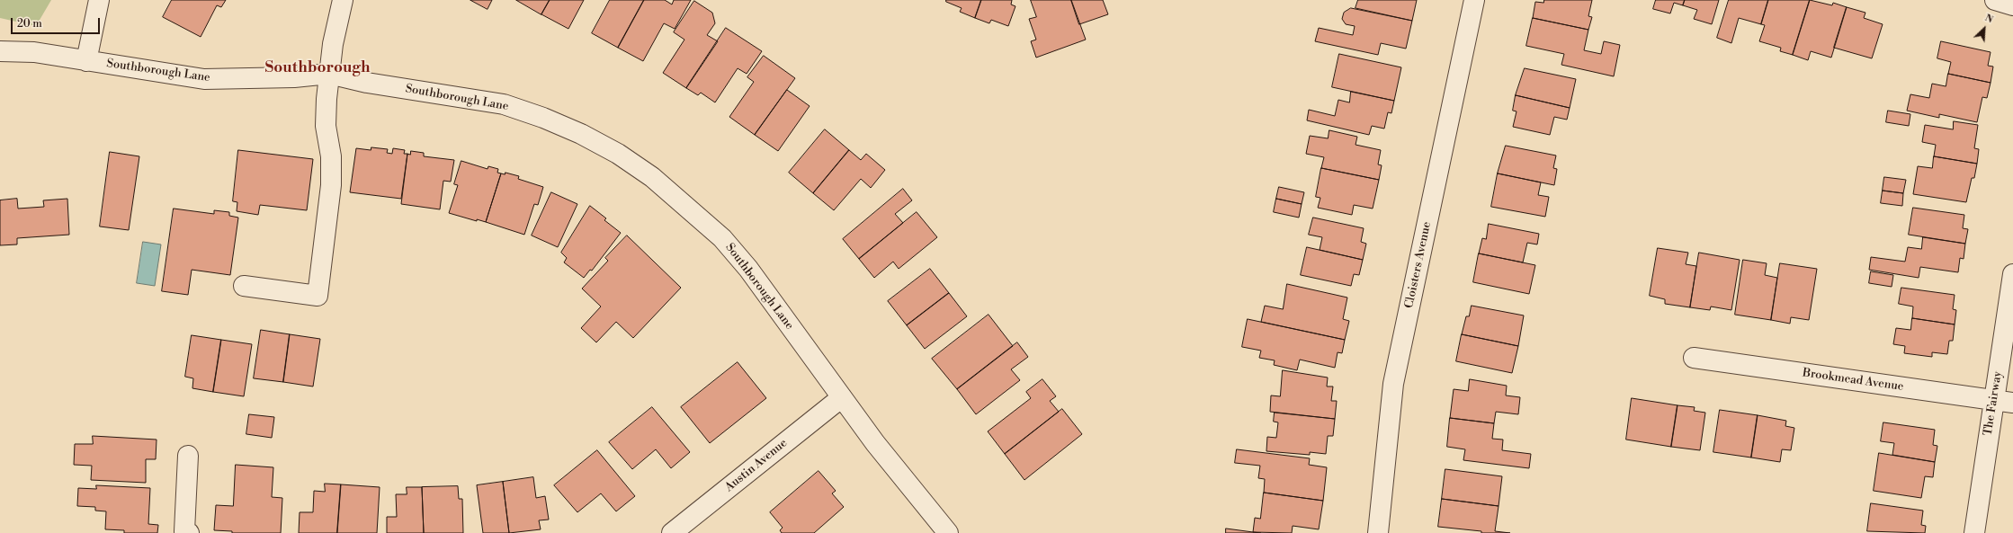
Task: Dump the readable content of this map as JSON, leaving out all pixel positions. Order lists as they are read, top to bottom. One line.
{"streets":{"street":["Southborough Lane","Cloisters Avenue","Brookmead Avenue","The Fairway","Austin Avenue"]},"crossings":[["Southborough Lane","Austin Avenue"],["Brookmead Avenue","The Fairway"]],"districts":["Southborough"],"scale_bar":"20 m","north":"top right"}
